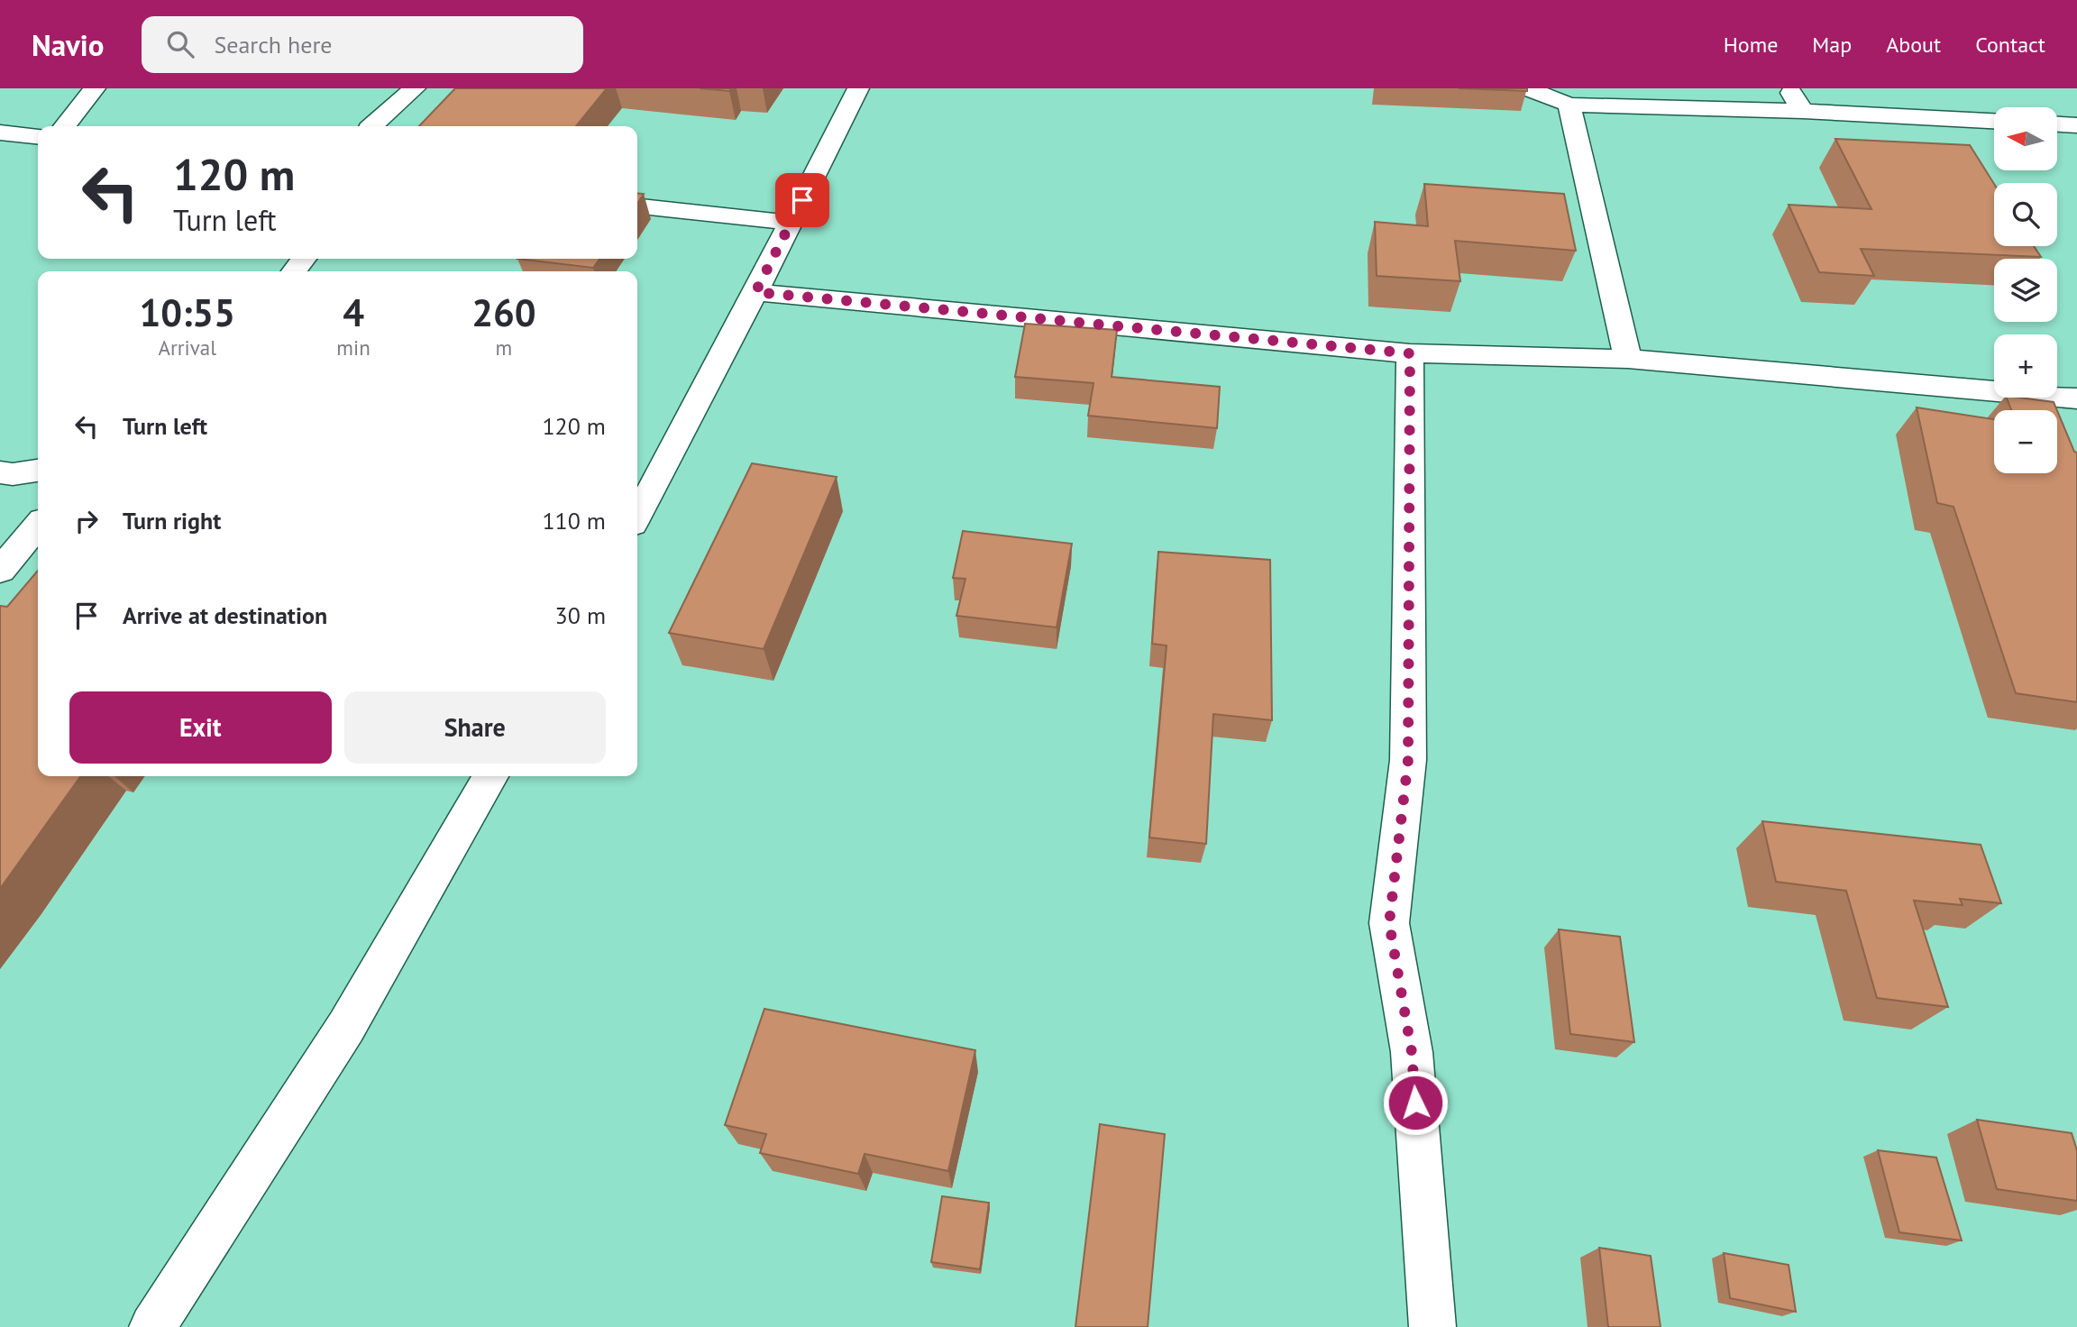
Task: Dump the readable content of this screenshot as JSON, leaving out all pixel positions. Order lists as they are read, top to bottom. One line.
{"north":"left","page":{"header":"Navio","search":"Search here","nav":["Home","Map","About","Contact"],"map_buttons":["+","−"],"turn":["120 m","Turn left"],"eta":["10:55","Arrival","4","min","260","m"],"list":[{"name":"Turn left","value":"120 m"},{"name":"Turn right","value":"110 m"},{"name":"Arrive at destination","value":"30 m"}],"buttons":["Exit","Share"]}}
